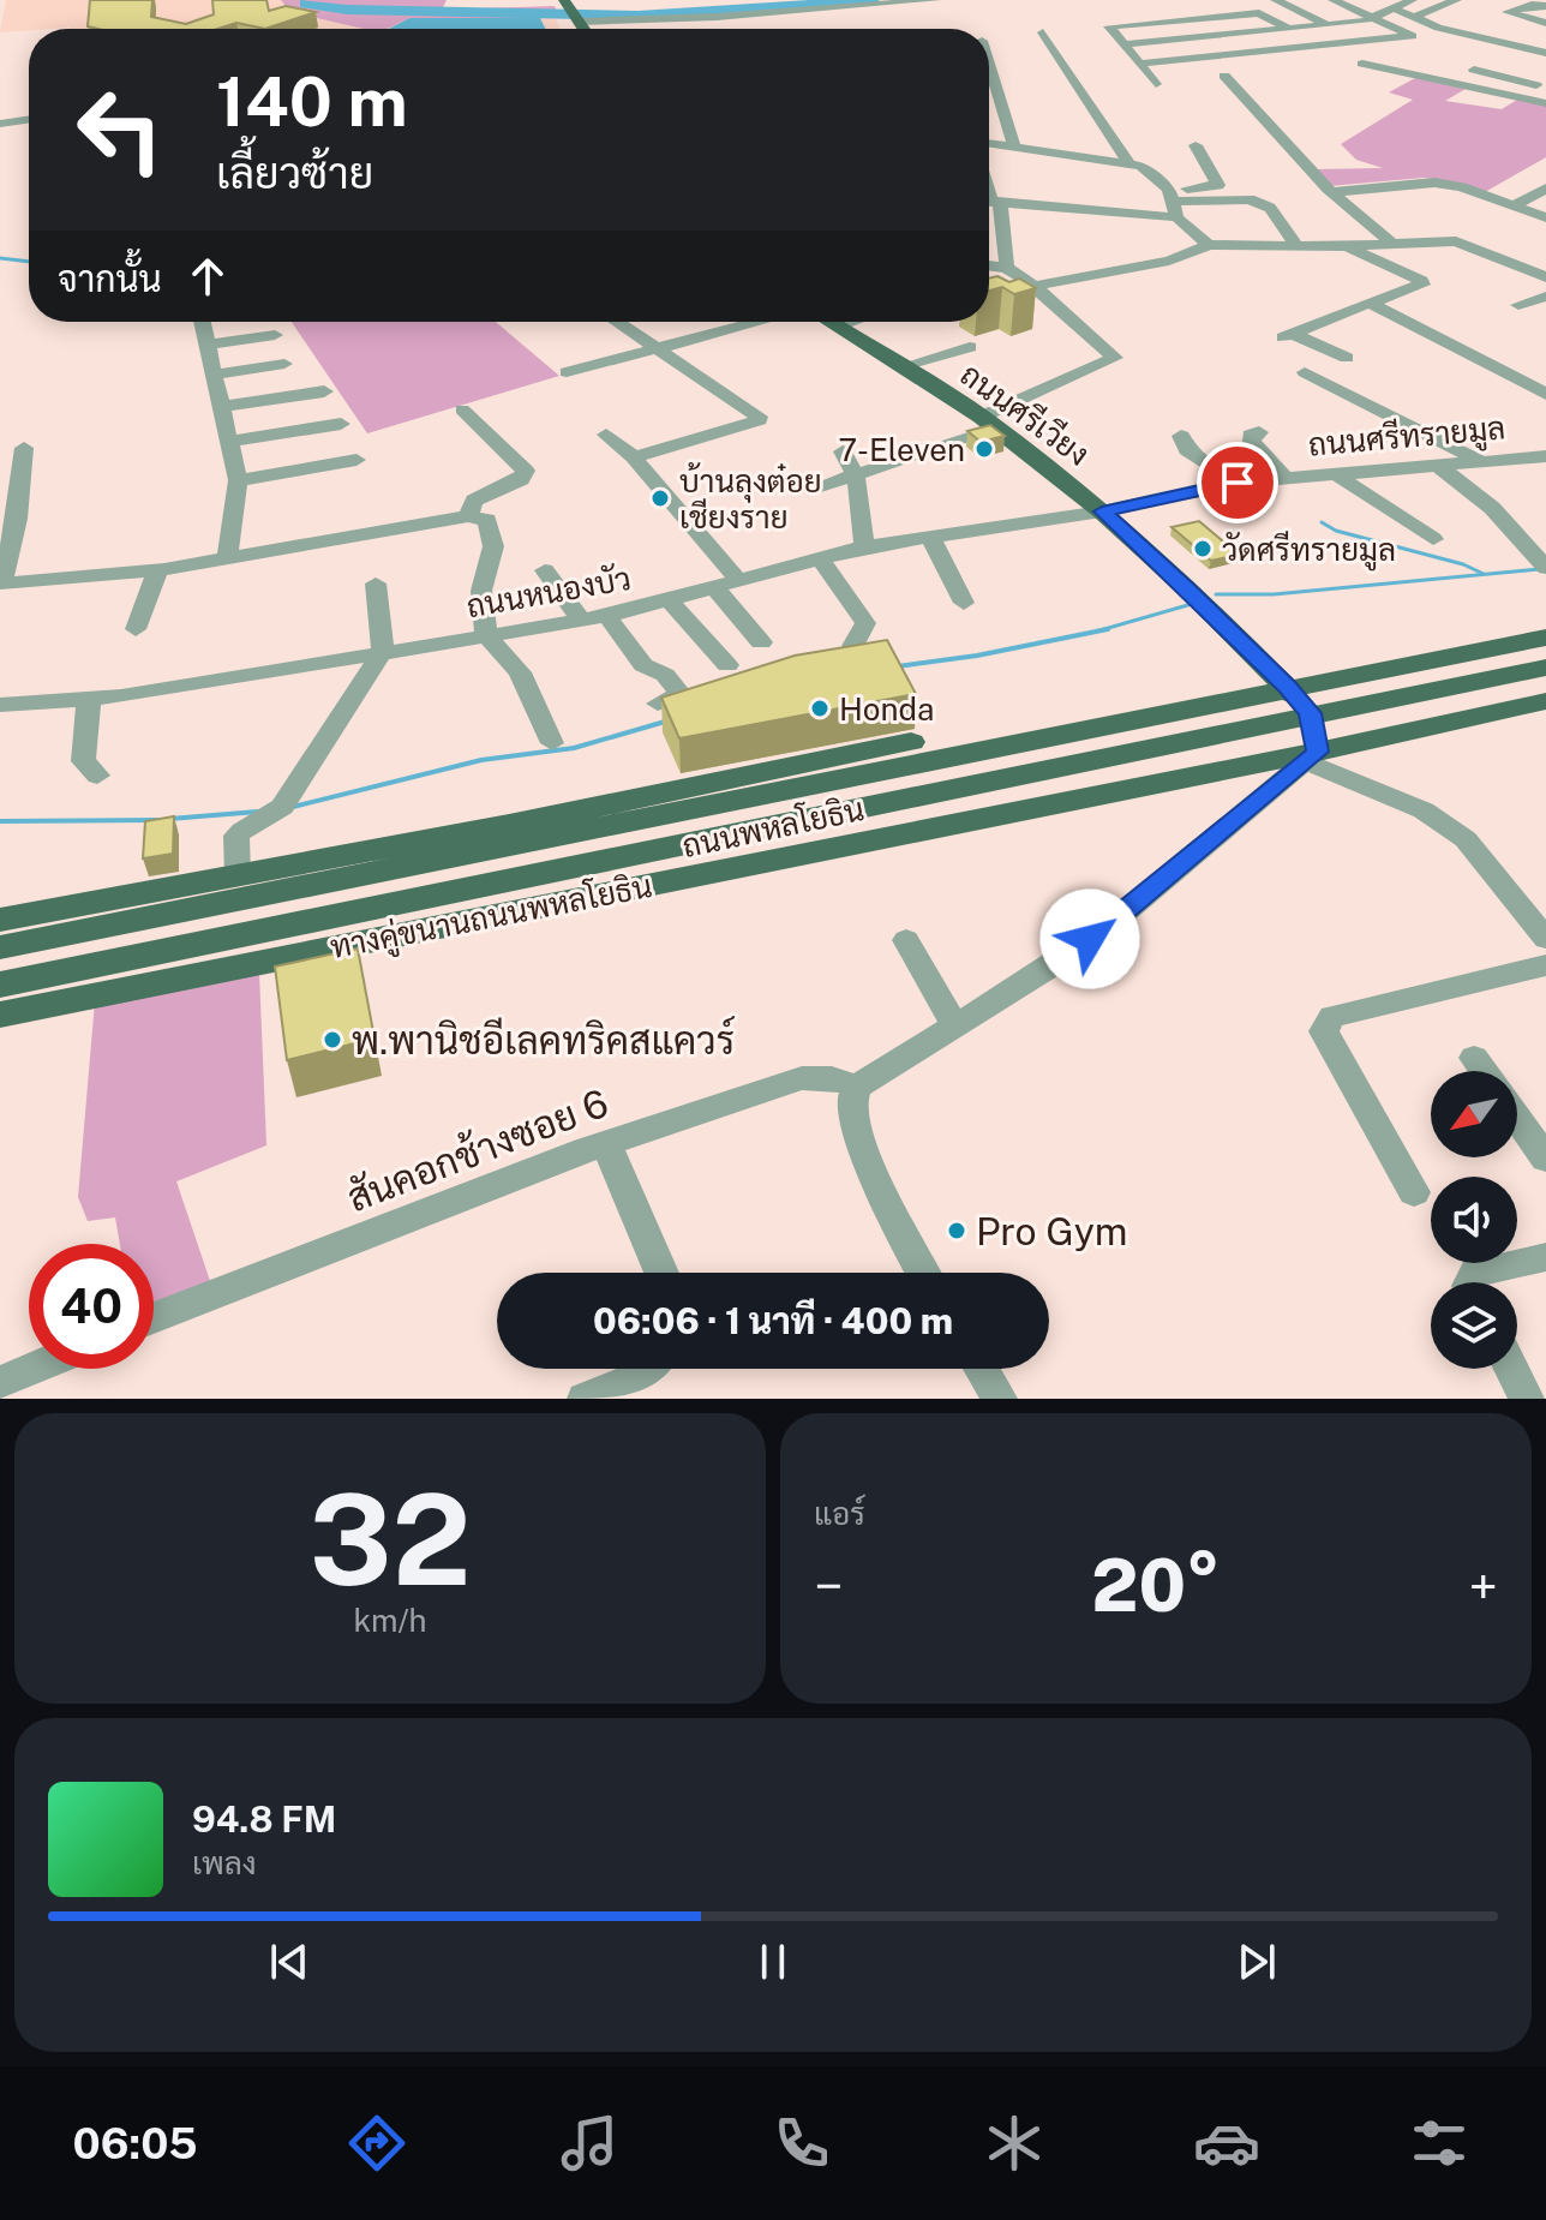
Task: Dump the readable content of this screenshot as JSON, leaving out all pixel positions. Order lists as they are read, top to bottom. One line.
{"streets":{"main road":["ถนนศรีเวียง","ถนนพหลโยธิน","ทางคู่ขนานถนนพหลโยธิน"],"street":["ถนนศรีทรายมูล","ถนนหนองบัว","สันคอกช้างซอย 6"]},"crossings":[["ถนนศรีเวียง","ถนนศรีทรายมูล"],["ถนนศรีเวียง","ถนนหนองบัว"],["ถนนศรีเวียง","ถนนพหลโยธิน"],["ถนนศรีทรายมูล","ถนนหนองบัว"]],"places":["7-Eleven","บ้านลุงต๋อย เชียงราย","วัดศรีทรายมูล","Honda","พ.พานิชอีเลคทริคสแควร์","Pro Gym"],"north":"bottom left","page":{"turn":["140 m","เลี้ยวซ้าย"],"then":"จากนั้น","limit":"40","trip":"06:06 · 1 นาที · 400 m","tile":[["32","km/h"],"แอร์"],"heat":["−","20°","+"],"song":["94.8 FM","เพลง"],"tabs":"06:05"}}
